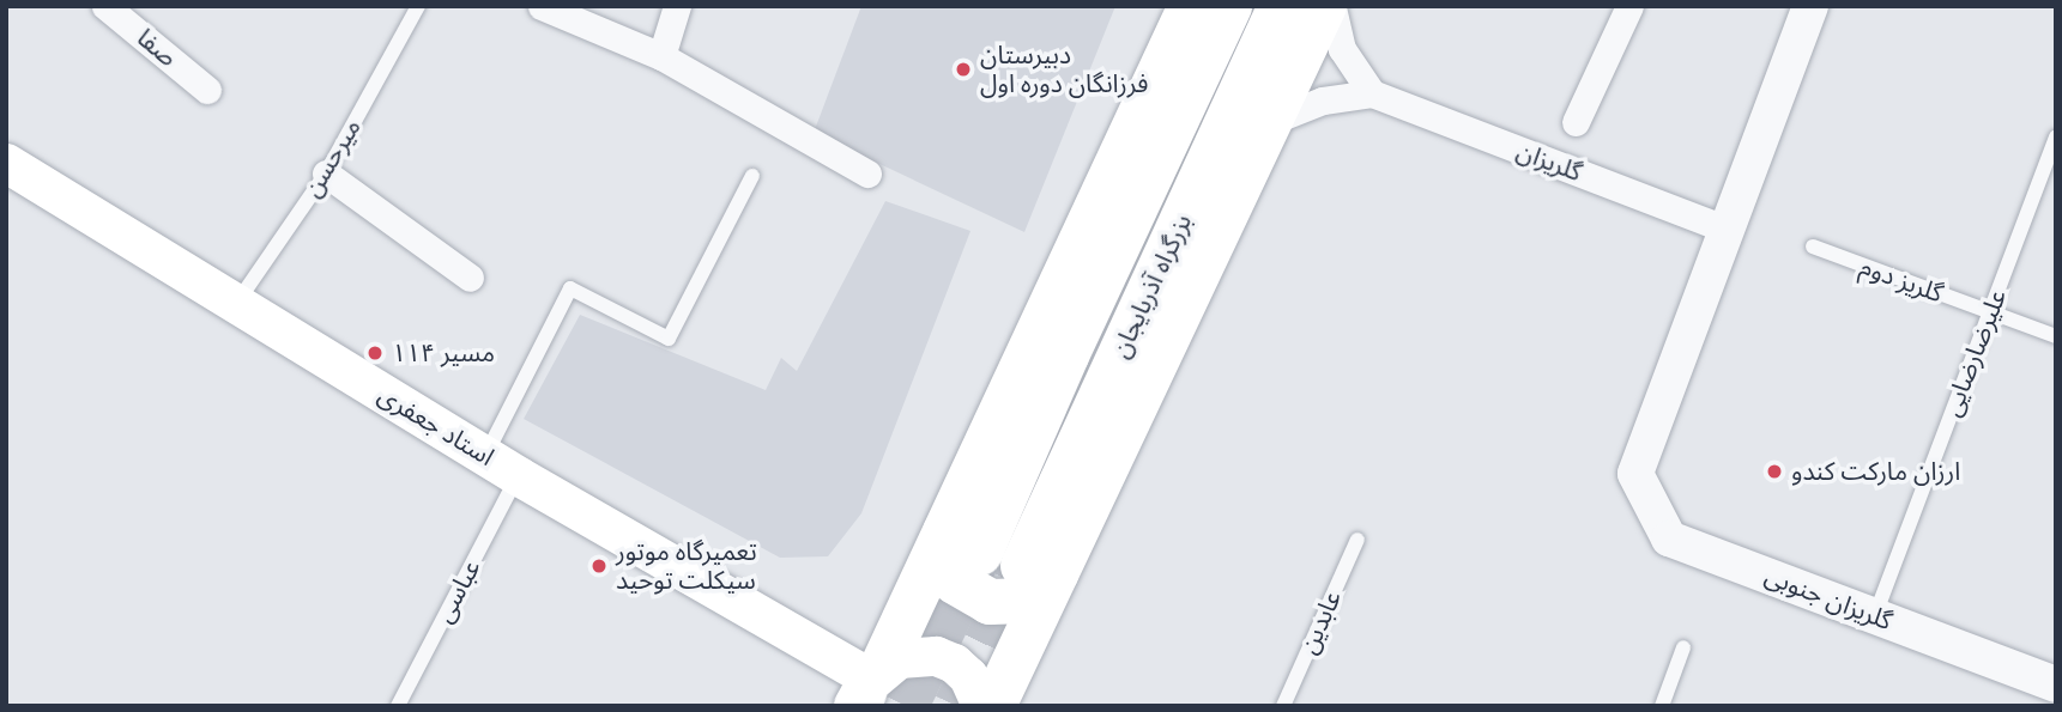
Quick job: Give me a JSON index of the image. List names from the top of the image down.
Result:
{
  "streets": {
    "highway": ["بزرگراه آذربایجان"],
    "main road": ["استاد جعفری"],
    "street": ["صفا", "گلریزان", "گلریزان جنوبی"],
    "lane": [
      "میرحسن",
      "گلریز دوم",
      "علیرضارضایی",
      "عباسی",
      "عابدین"
    ]
  },
  "crossings": [
    ["میرحسن", "استاد جعفری"],
    ["گلریزان", "گلریزان جنوبی"],
    ["گلریز دوم", "علیرضارضایی"],
    ["علیرضارضایی", "گلریزان جنوبی"],
    ["استاد جعفری", "عباسی"]
  ],
  "places": [
    "دبیرستان فرزانگان دوره اول",
    "مسیر ۱۱۴",
    "ارزان مارکت کندو",
    "تعمیرگاه موتور سیکلت توحید"
  ]
}
